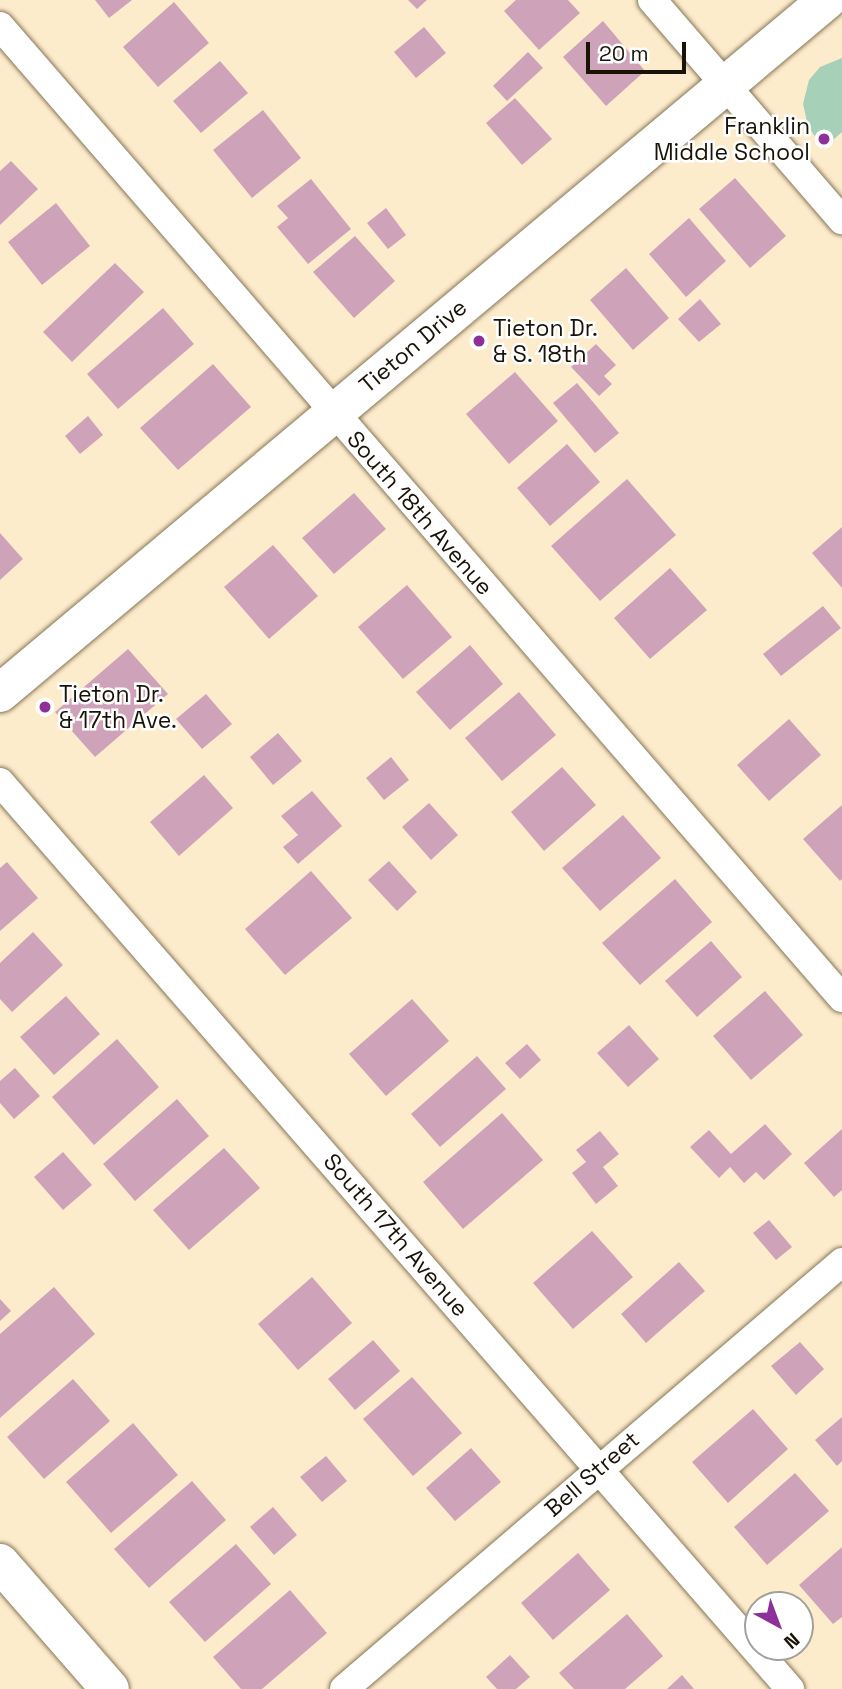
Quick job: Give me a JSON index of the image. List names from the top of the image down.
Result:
{
  "streets": {
    "main road": ["Tieton Drive"],
    "street": ["South 18th Avenue", "South 17th Avenue", "Bell Street"]
  },
  "crossings": [
    ["Tieton Drive", "South 18th Avenue"],
    ["South 17th Avenue", "Bell Street"]
  ],
  "places": ["Franklin Middle School", "Tieton Dr. & S. 18th", "Tieton Dr. & 17th Ave."],
  "scale_bar": "20 m",
  "north": "bottom right"
}
